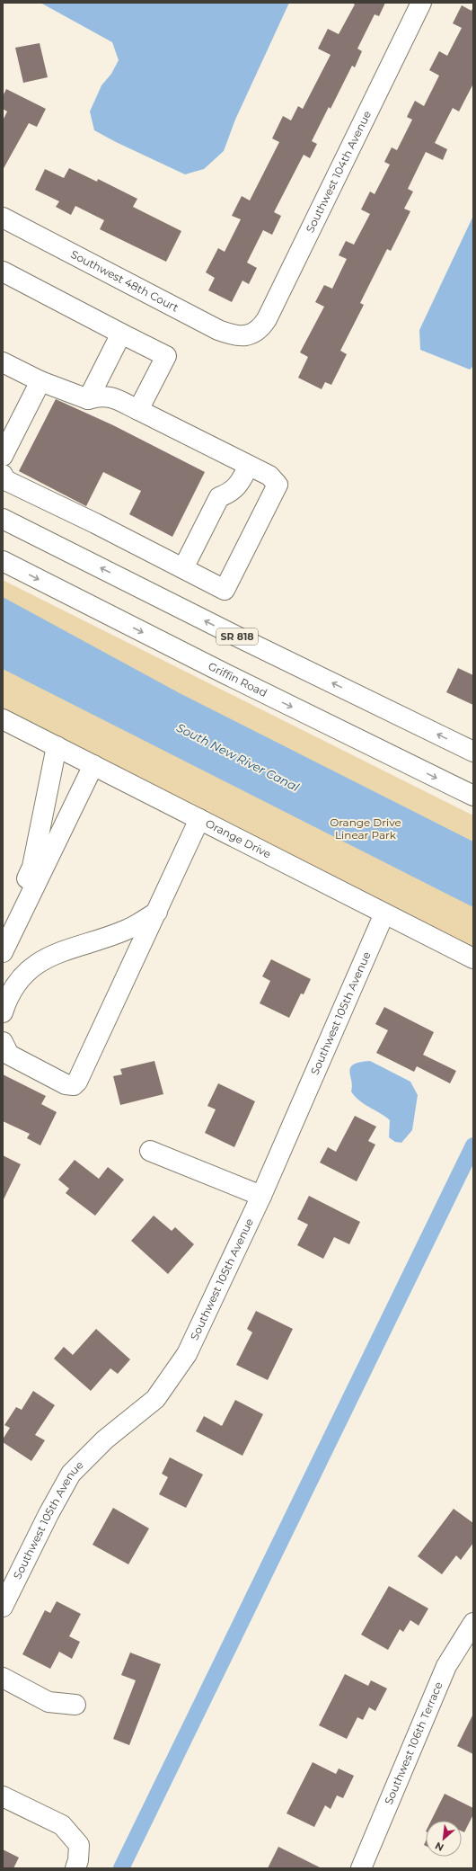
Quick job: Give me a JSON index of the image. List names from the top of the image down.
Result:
{
  "streets": {
    "street": [
      "Southwest 104th Avenue",
      "Southwest 48th Court",
      "SR 818",
      "Griffin Road",
      "Orange Drive",
      "Southwest 105th Avenue",
      "Southwest 106th Terrace"
    ]
  },
  "crossings": [
    ["Southwest 104th Avenue", "Southwest 48th Court"],
    ["Orange Drive", "Southwest 105th Avenue"]
  ],
  "water": ["South New River Canal"],
  "parks": ["Orange Drive Linear Park"],
  "north": "bottom left"
}
